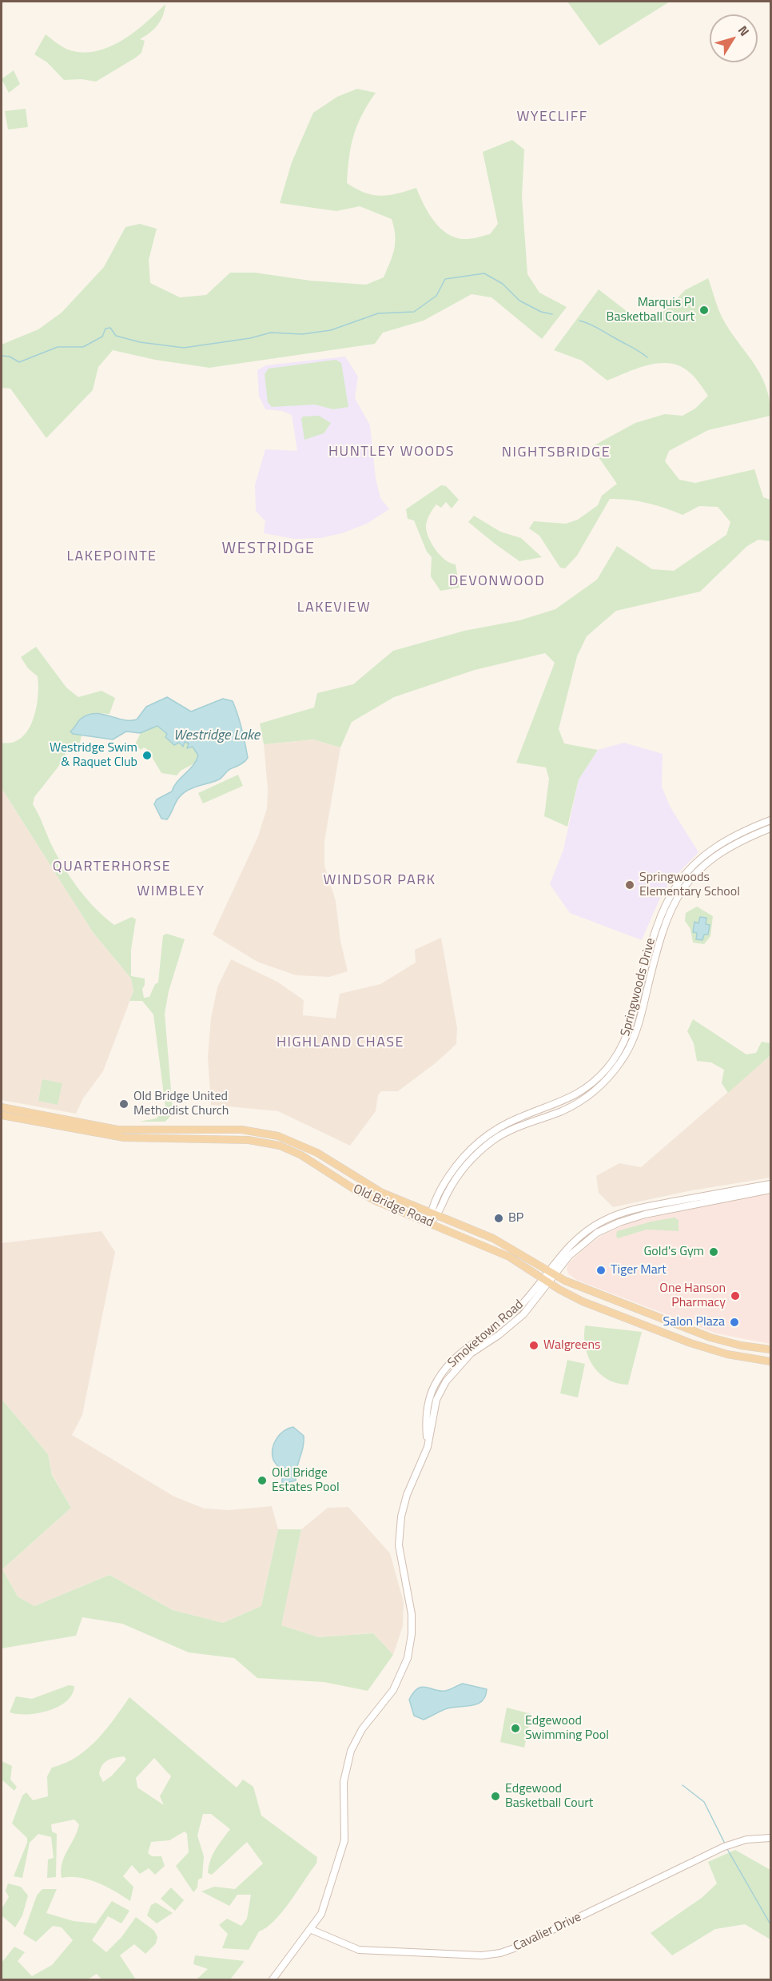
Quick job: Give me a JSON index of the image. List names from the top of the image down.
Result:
{
  "streets": {
    "main road": ["Old Bridge Road"],
    "street": ["Springwoods Drive", "Smoketown Road", "Cavalier Drive"]
  },
  "crossings": [
    ["Springwoods Drive", "Old Bridge Road"],
    ["Old Bridge Road", "Smoketown Road"],
    ["Smoketown Road", "Cavalier Drive"]
  ],
  "districts": [
    "WYECLIFF",
    "HUNTLEY WOODS",
    "NIGHTSBRIDGE",
    "WESTRIDGE",
    "LAKEPOINTE",
    "DEVONWOOD",
    "LAKEVIEW",
    "QUARTERHORSE",
    "WINDSOR PARK",
    "WIMBLEY",
    "HIGHLAND CHASE"
  ],
  "water": ["Westridge Lake"],
  "places": [
    "Marquis Pl Basketball Court",
    "Westridge Swim & Raquet Club",
    "Springwoods Elementary School",
    "Old Bridge United Methodist Church",
    "BP",
    "Gold's Gym",
    "Tiger Mart",
    "One Hanson Pharmacy",
    "Salon Plaza",
    "Walgreens",
    "Old Bridge Estates Pool",
    "Edgewood Swimming Pool",
    "Edgewood Basketball Court"
  ],
  "north": "top right"
}
